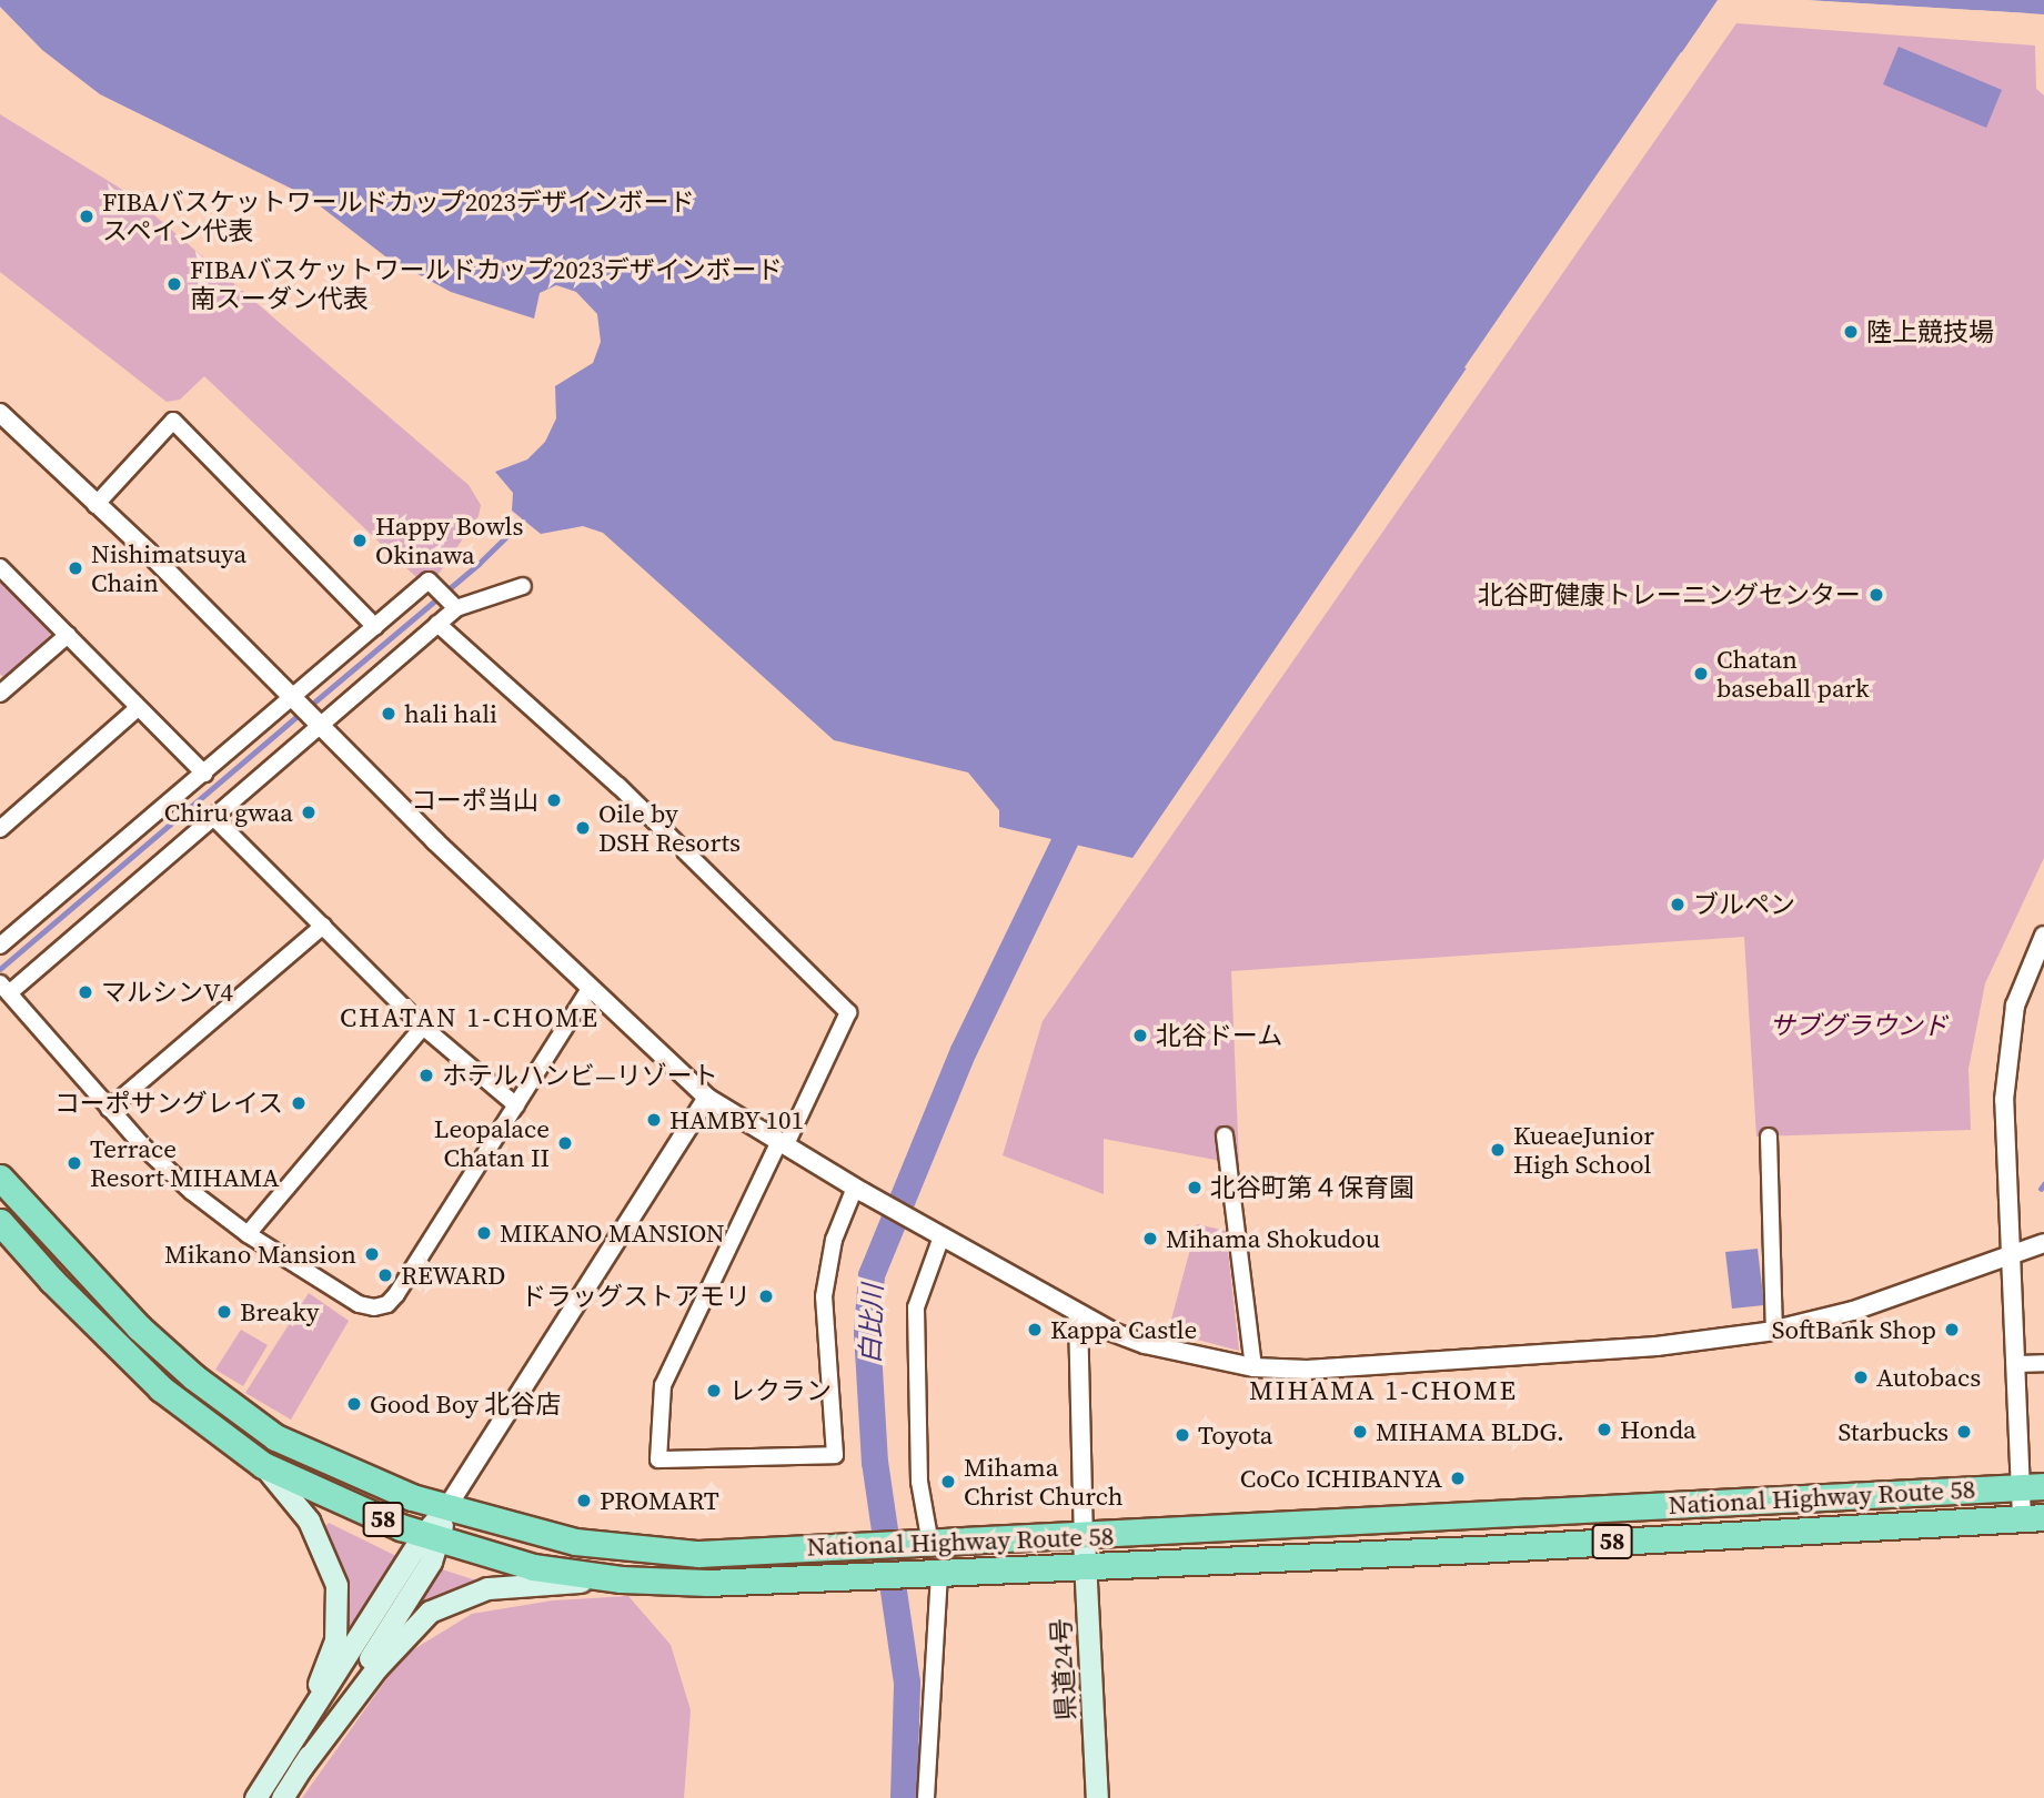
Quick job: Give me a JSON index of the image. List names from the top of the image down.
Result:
{
  "streets": {
    "highway": ["National Highway Route 58", "58"],
    "main road": ["県道24号"]
  },
  "crossings": [
    ["National Highway Route 58", "県道24号"]
  ],
  "districts": ["CHATAN 1-CHOME", "MIHAMA 1-CHOME"],
  "water": ["白比川"],
  "parks": ["サブグラウンド"],
  "places": [
    "FIBAバスケットワールドカップ2023デザインボード スペイン代表",
    "FIBAバスケットワールドカップ2023デザインボード 南スーダン代表",
    "陸上競技場",
    "Happy Bowls Okinawa",
    "Nishimatsuya Chain",
    "北谷町健康トレーニングセンター",
    "Chatan baseball park",
    "hali hali",
    "コーポ当山",
    "Chiru gwaa",
    "Oile by DSH Resorts",
    "ブルペン",
    "マルシンV4",
    "北谷ドーム",
    "ホテルハンビ―リゾート",
    "コーポサングレイス",
    "HAMBY 101",
    "Leopalace Chatan II",
    "KueaeJunior High School",
    "Terrace Resort MIHAMA",
    "北谷町第４保育園",
    "MIKANO MANSION",
    "Mihama Shokudou",
    "Mikano Mansion",
    "REWARD",
    "ドラッグストアモリ",
    "Breaky",
    "Kappa Castle",
    "SoftBank Shop",
    "Autobacs",
    "レクラン",
    "Good Boy 北谷店",
    "Honda",
    "MIHAMA BLDG.",
    "Starbucks",
    "Toyota",
    "CoCo ICHIBANYA",
    "Mihama Christ Church",
    "PROMART"
  ]
}
